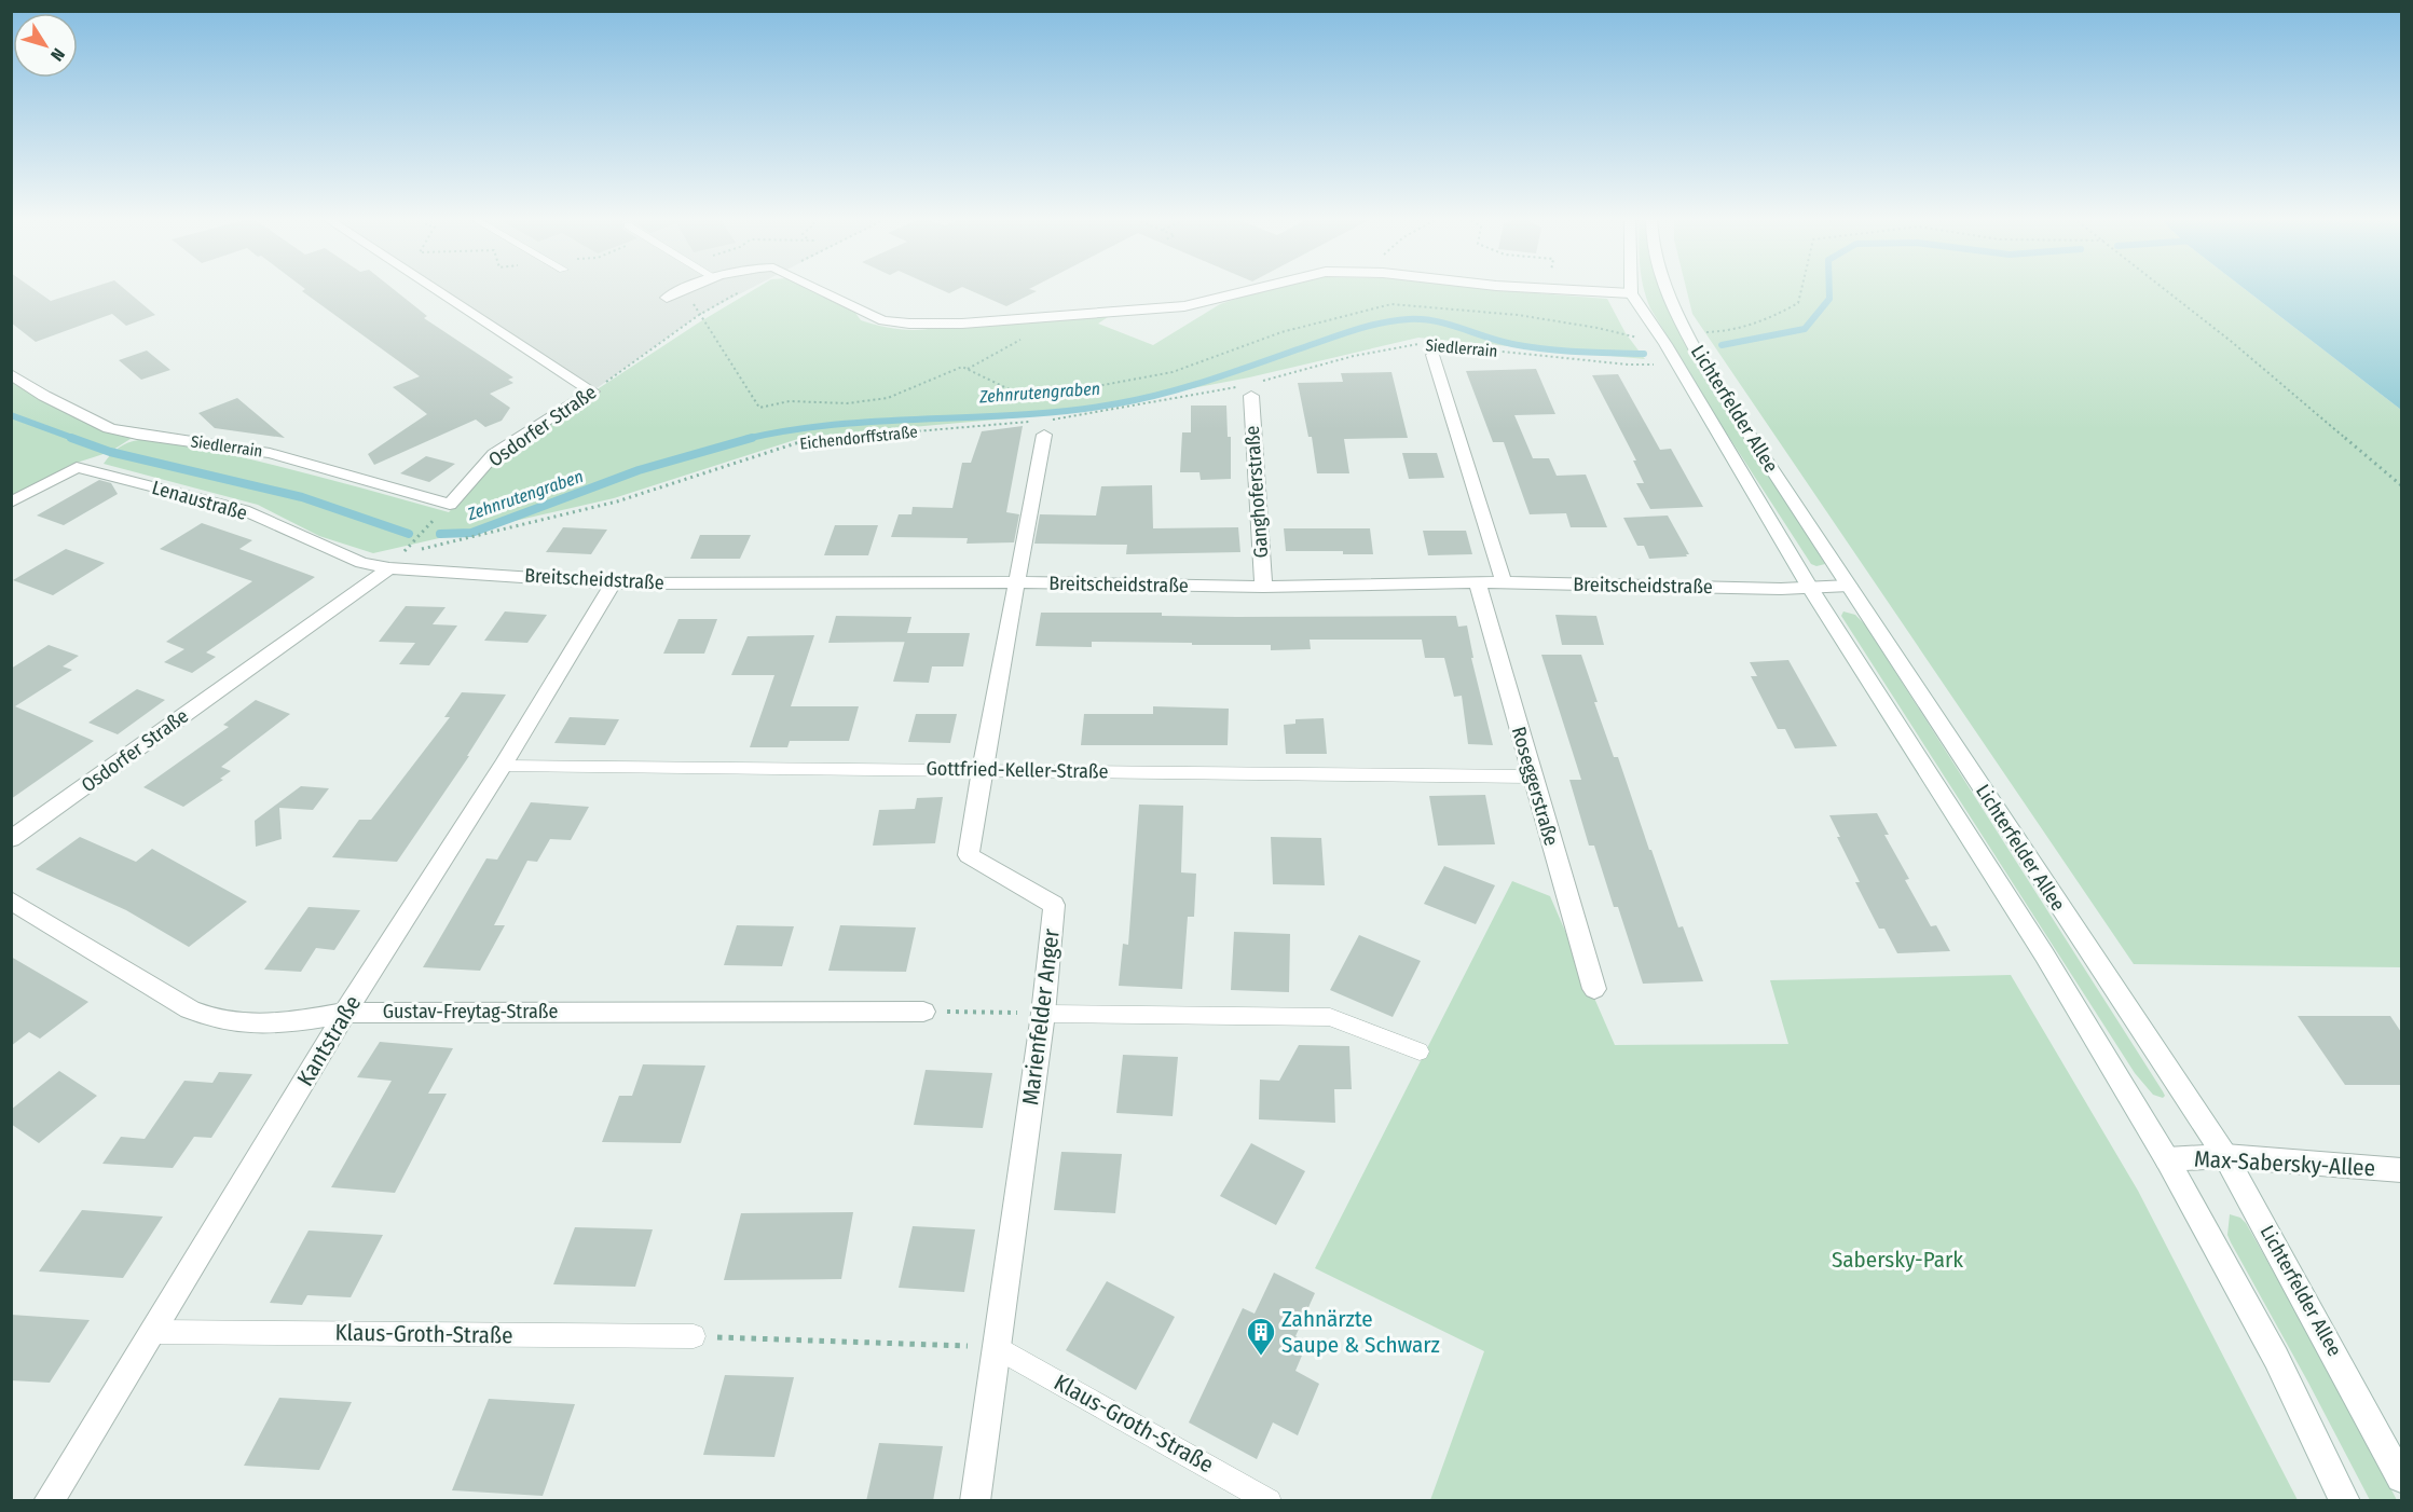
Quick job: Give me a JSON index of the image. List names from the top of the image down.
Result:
{
  "streets": {
    "street": [
      "Siedlerrain",
      "Lichterfelder Allee",
      "Osdorfer Straße",
      "Ganghoferstraße",
      "Lenaustraße",
      "Breitscheidstraße",
      "Roseggerstraße",
      "Gustav-Freytag-Straße",
      "Marienfelder Anger",
      "Kantstraße",
      "Max-Sabersky-Allee"
    ],
    "lane": ["Gottfried-Keller-Straße", "Klaus-Groth-Straße"],
    "path": ["Eichendorffstraße"]
  },
  "crossings": [
    ["Siedlerrain", "Lichterfelder Allee"],
    ["Siedlerrain", "Osdorfer Straße"],
    ["Siedlerrain", "Eichendorffstraße"],
    ["Lichterfelder Allee", "Breitscheidstraße"],
    ["Lichterfelder Allee", "Max-Sabersky-Allee"],
    ["Osdorfer Straße", "Eichendorffstraße"],
    ["Osdorfer Straße", "Lenaustraße"],
    ["Osdorfer Straße", "Breitscheidstraße"],
    ["Ganghoferstraße", "Breitscheidstraße"],
    ["Lenaustraße", "Breitscheidstraße"],
    ["Breitscheidstraße", "Roseggerstraße"],
    ["Breitscheidstraße", "Marienfelder Anger"],
    ["Breitscheidstraße", "Kantstraße"],
    ["Gottfried-Keller-Straße", "Roseggerstraße"],
    ["Gottfried-Keller-Straße", "Marienfelder Anger"],
    ["Gottfried-Keller-Straße", "Kantstraße"],
    ["Gustav-Freytag-Straße", "Kantstraße"],
    ["Marienfelder Anger", "Klaus-Groth-Straße"],
    ["Kantstraße", "Klaus-Groth-Straße"]
  ],
  "water": ["Zehnrutengraben"],
  "parks": ["Sabersky-Park"],
  "places": {
    "building": ["Zahnärzte Saupe & Schwarz"]
  },
  "north": "bottom right"
}
